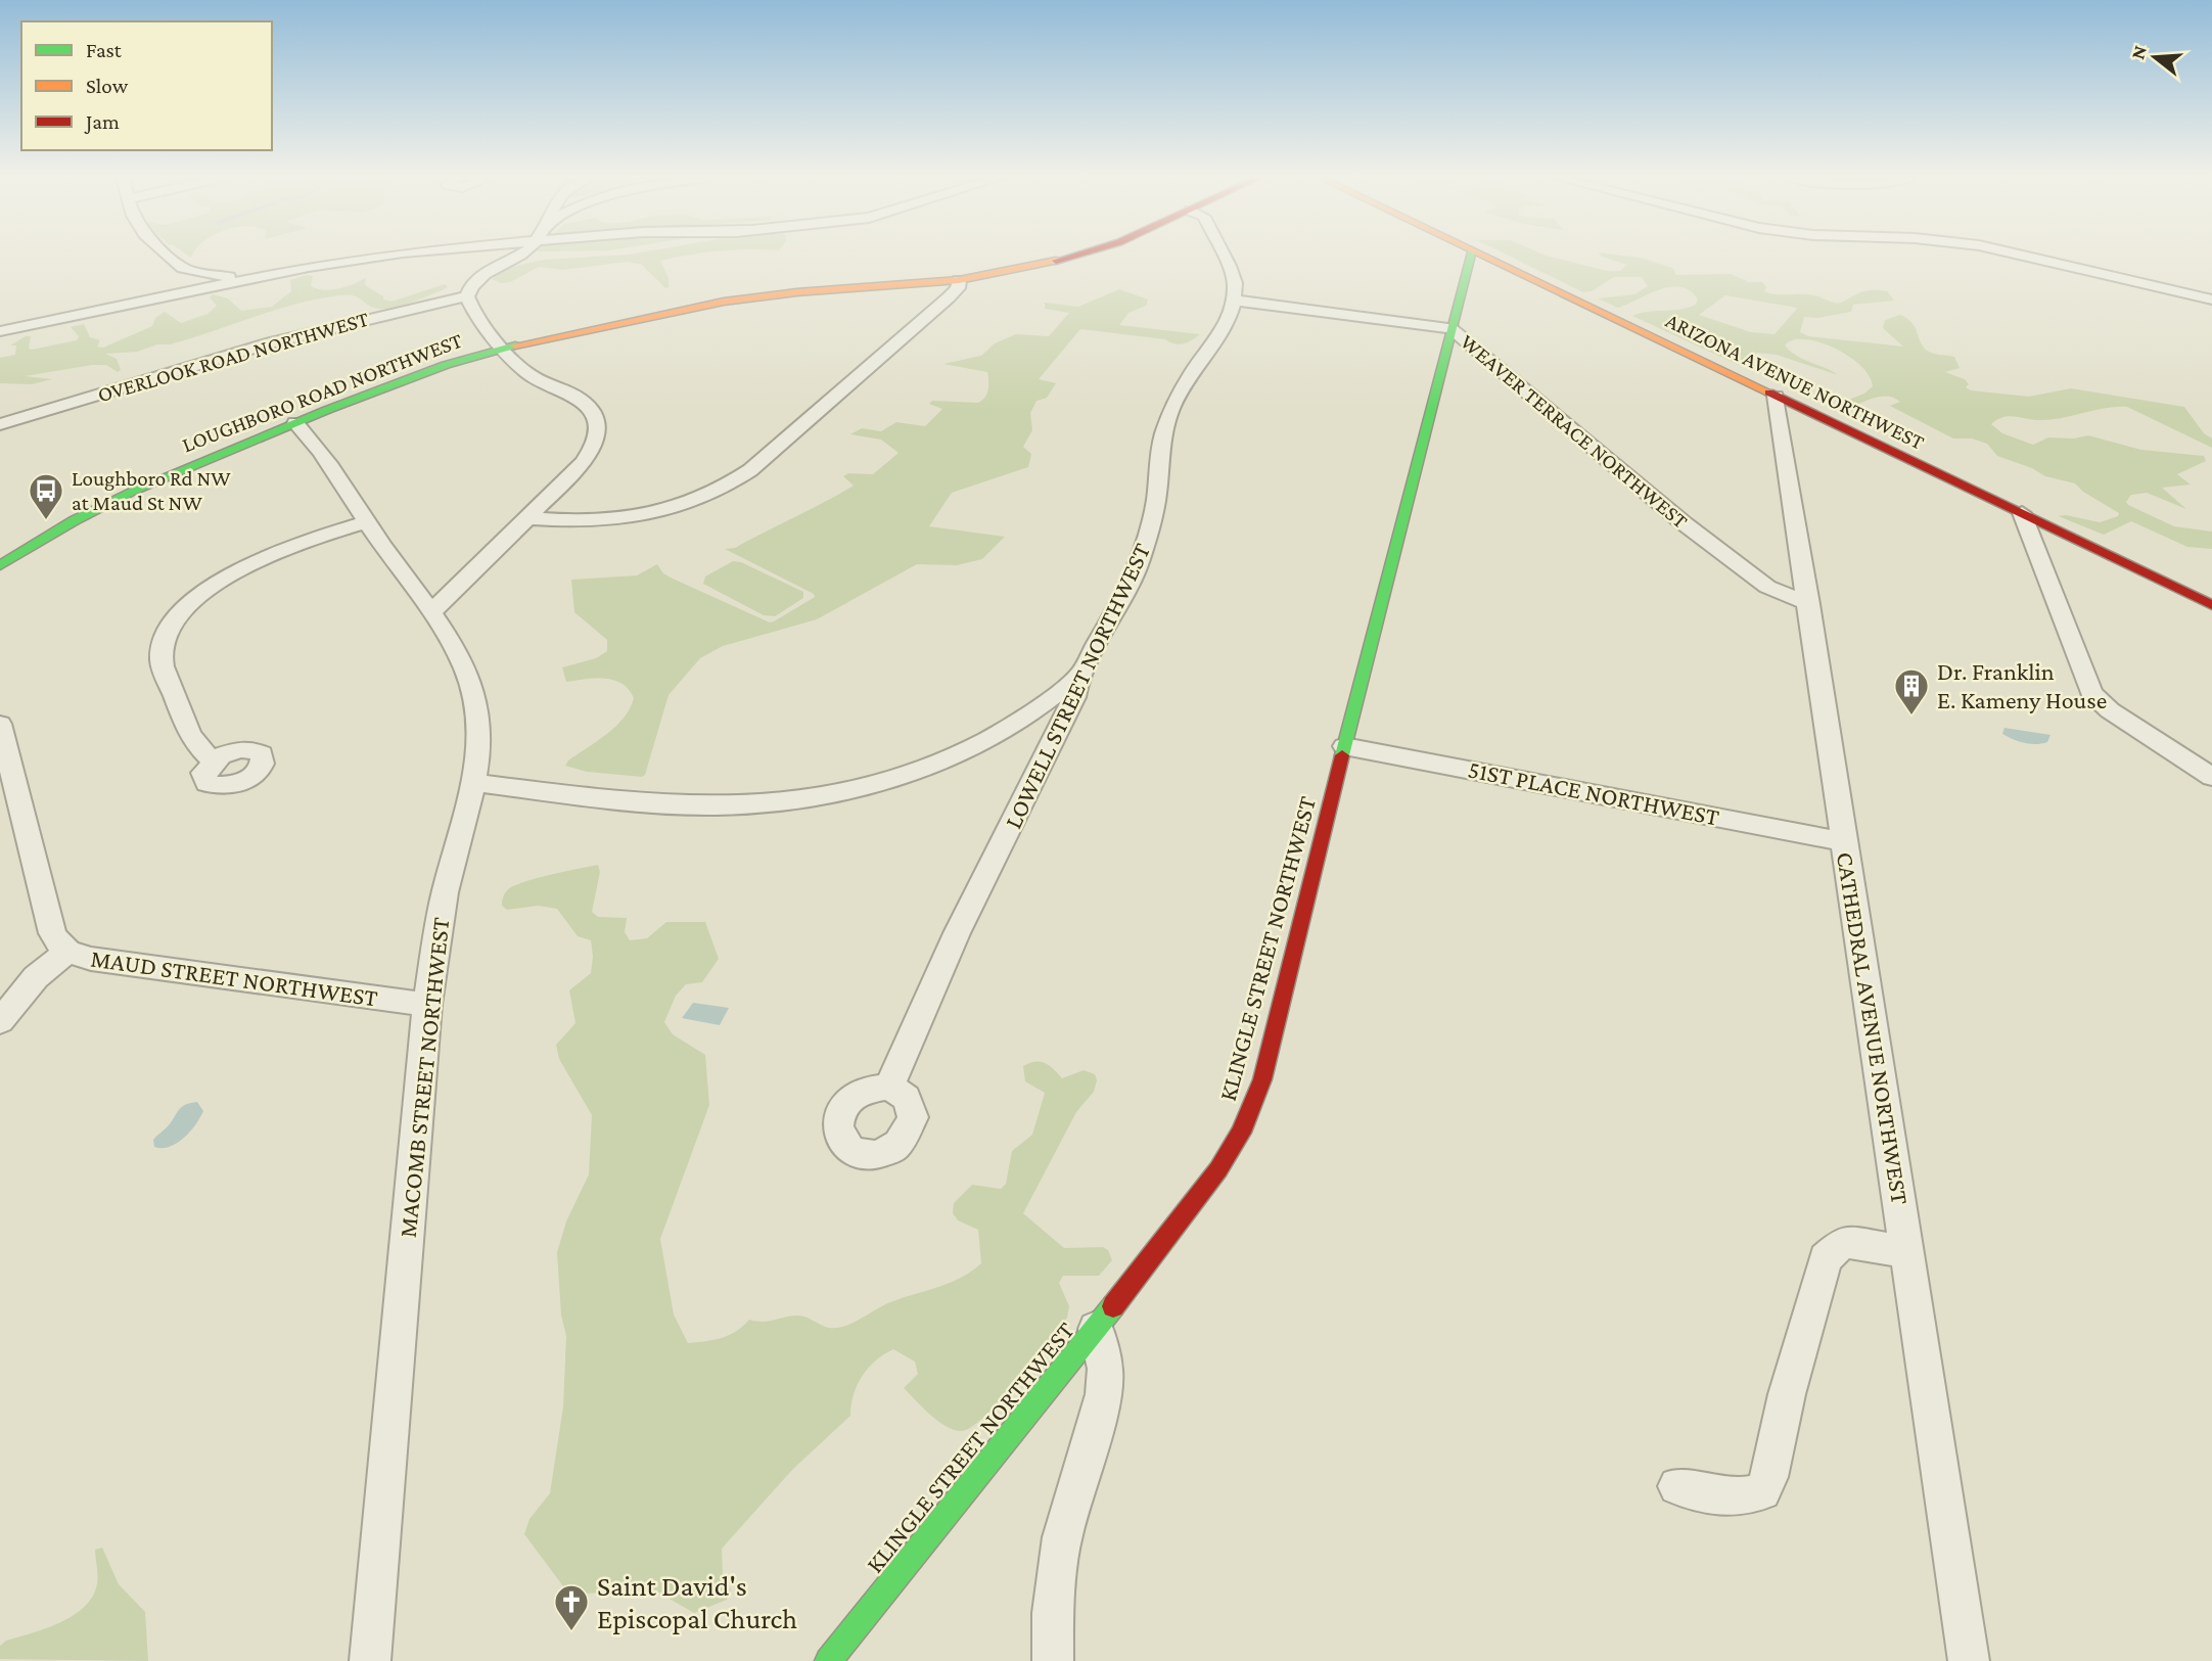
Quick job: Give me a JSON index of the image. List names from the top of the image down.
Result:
{
  "streets": {
    "main road": ["ARIZONA AVENUE NORTHWEST", "LOUGHBORO ROAD NORTHWEST", "KLINGLE STREET NORTHWEST"],
    "street": [
      "OVERLOOK ROAD NORTHWEST",
      "WEAVER TERRACE NORTHWEST",
      "LOWELL STREET NORTHWEST",
      "51ST PLACE NORTHWEST",
      "MAUD STREET NORTHWEST",
      "CATHEDRAL AVENUE NORTHWEST",
      "MACOMB STREET NORTHWEST"
    ]
  },
  "crossings": [
    ["ARIZONA AVENUE NORTHWEST", "CATHEDRAL AVENUE NORTHWEST"],
    ["LOUGHBORO ROAD NORTHWEST", "MACOMB STREET NORTHWEST"],
    ["WEAVER TERRACE NORTHWEST", "LOWELL STREET NORTHWEST"],
    ["WEAVER TERRACE NORTHWEST", "KLINGLE STREET NORTHWEST"],
    ["WEAVER TERRACE NORTHWEST", "CATHEDRAL AVENUE NORTHWEST"],
    ["51ST PLACE NORTHWEST", "KLINGLE STREET NORTHWEST"],
    ["51ST PLACE NORTHWEST", "CATHEDRAL AVENUE NORTHWEST"],
    ["MAUD STREET NORTHWEST", "MACOMB STREET NORTHWEST"]
  ],
  "places": {
    "bus stop": ["Loughboro Rd NW at Maud St NW"],
    "building": ["Dr. Franklin E. Kameny House"],
    "church": ["Saint David's Episcopal Church"]
  },
  "legend": ["Fast", "Slow", "Jam"],
  "north": "left"
}
